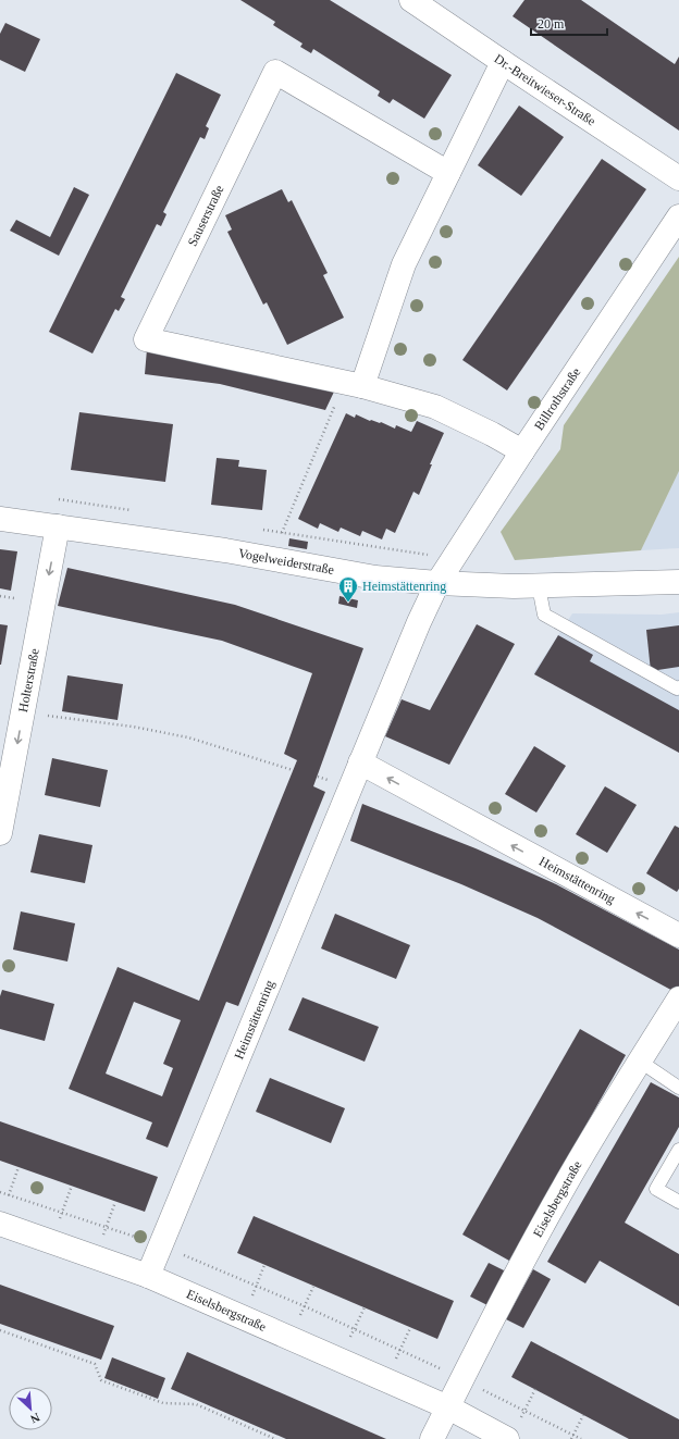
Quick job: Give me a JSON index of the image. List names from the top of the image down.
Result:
{
  "streets": {
    "street": [
      "Dr.-Breitwieser-Straße",
      "Sauserstraße",
      "Billrothstraße",
      "Vogelweiderstraße",
      "Holterstraße",
      "Heimstättenring",
      "Eiselsbergstraße"
    ]
  },
  "crossings": [
    ["Sauserstraße", "Billrothstraße"],
    ["Billrothstraße", "Vogelweiderstraße"],
    ["Billrothstraße", "Heimstättenring"],
    ["Vogelweiderstraße", "Holterstraße"],
    ["Vogelweiderstraße", "Heimstättenring"],
    ["Heimstättenring", "Eiselsbergstraße"]
  ],
  "one_way": ["Holterstraße"],
  "places": {
    "building": ["Heimstättenring"]
  },
  "scale_bar": "20 m",
  "north": "bottom right"
}
